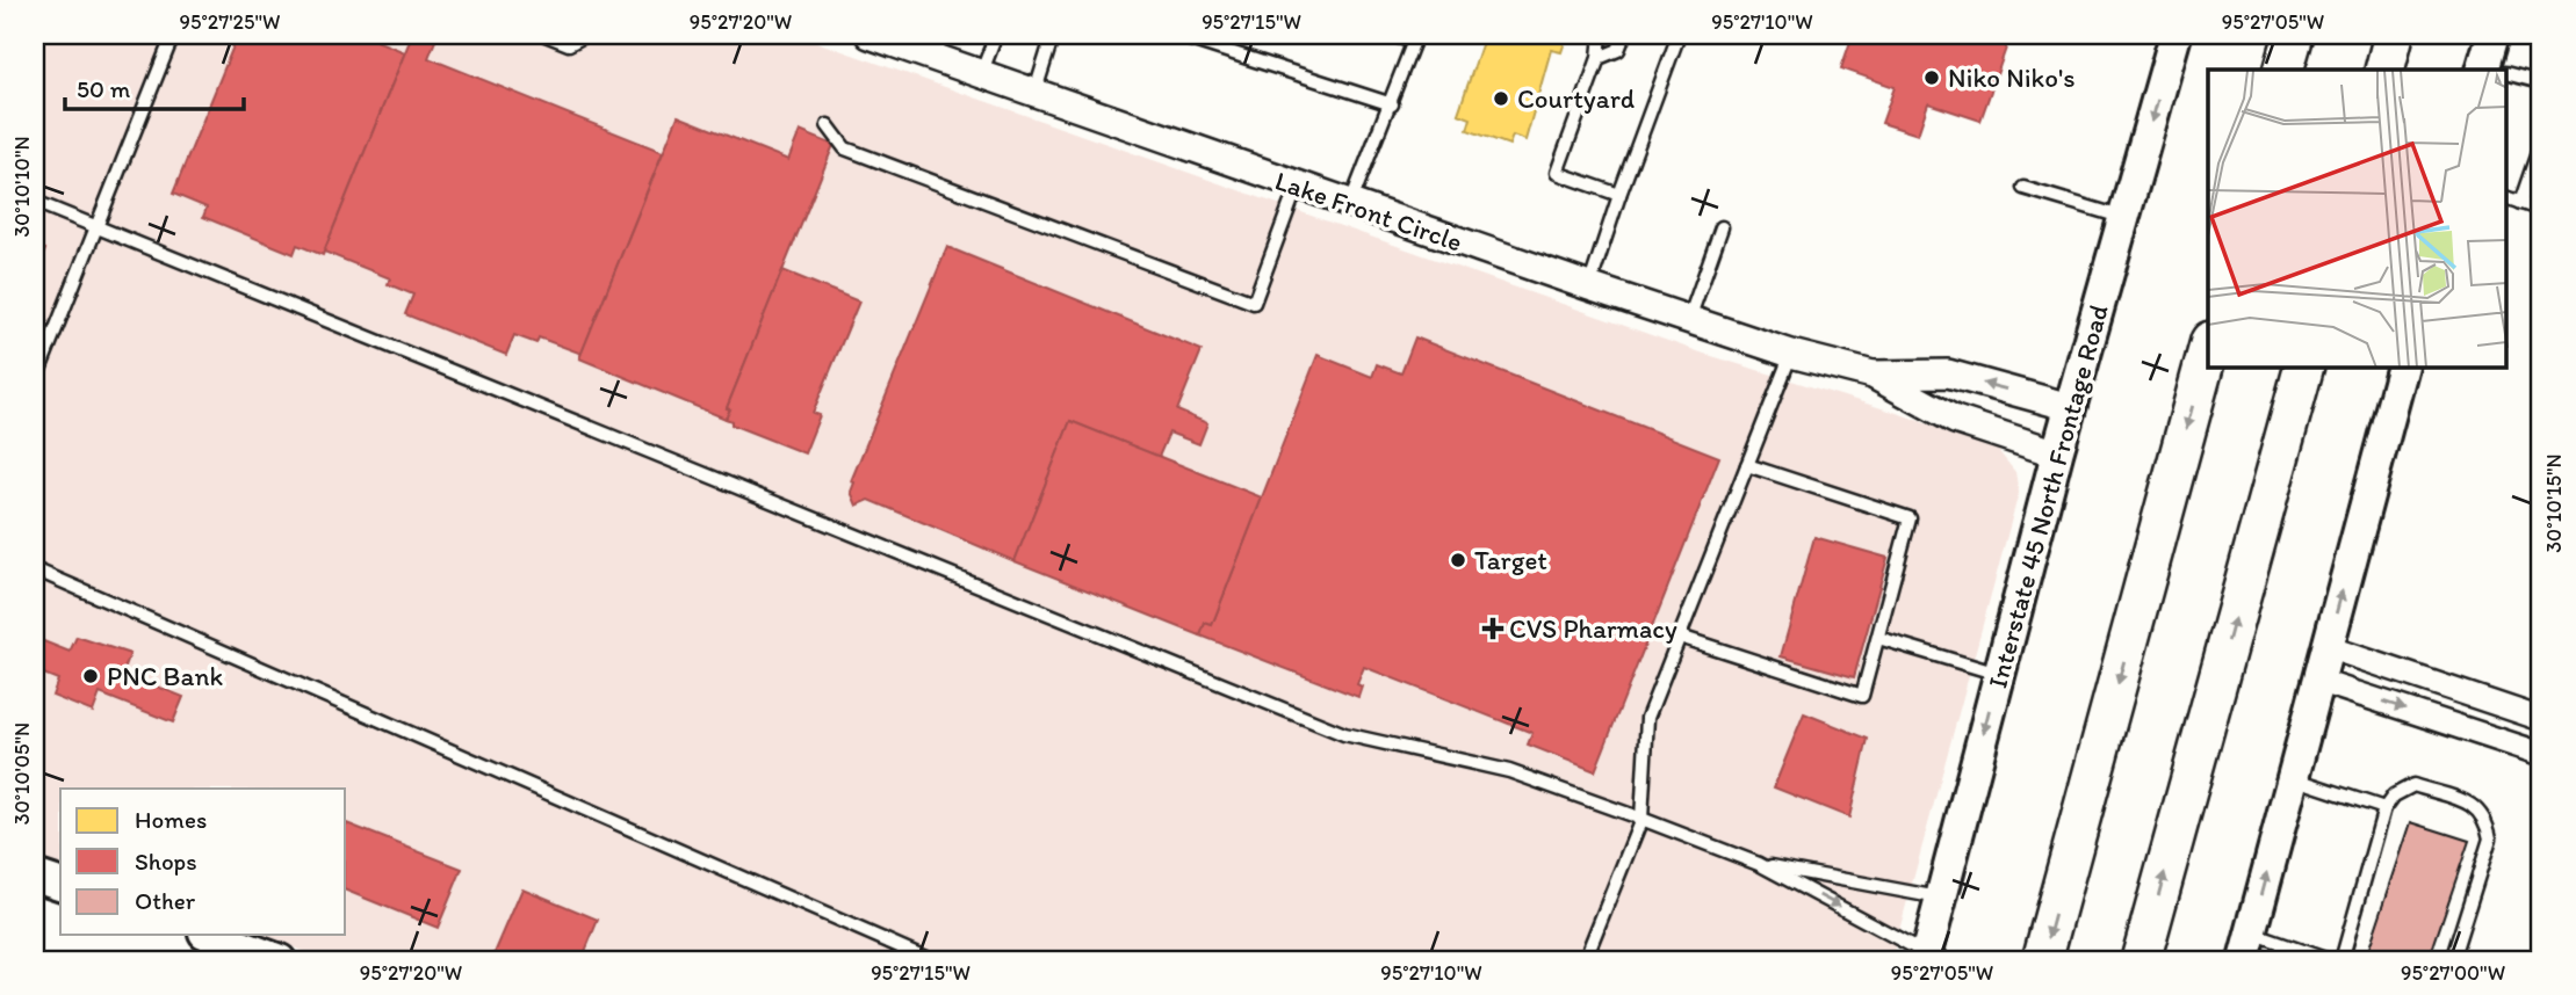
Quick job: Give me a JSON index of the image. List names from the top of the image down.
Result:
{
  "streets": {
    "main road": ["Interstate 45 North Frontage Road"],
    "street": ["Lake Front Circle"]
  },
  "crossings": [
    ["Lake Front Circle", "Interstate 45 North Frontage Road"]
  ],
  "one_way": ["Interstate 45 North Frontage Road"],
  "places": {
    "other": [
      "Niko Niko's",
      "Courtyard",
      "Target",
      "PNC Bank"
    ],
    "health": ["CVS Pharmacy"]
  },
  "legend": ["Homes", "Shops", "Other"],
  "scale_bar": "50 m",
  "coordinates": [
    "95°27'25\"W",
    "95°27'20\"W",
    "95°27'15\"W",
    "95°27'10\"W",
    "95°27'05\"W",
    "30°10'10\"N",
    "30°10'15\"N",
    "30°10'05\"N",
    "95°27'00\"W"
  ]
}
